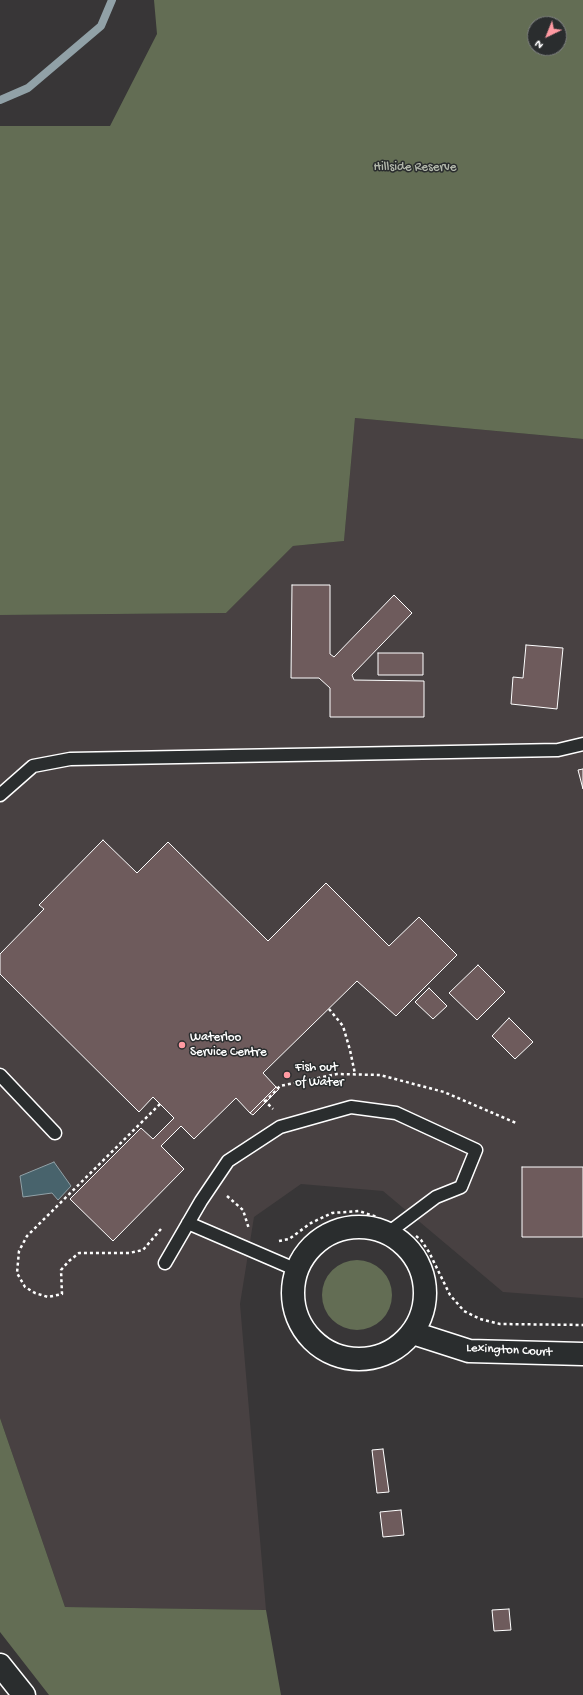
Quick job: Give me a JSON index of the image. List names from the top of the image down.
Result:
{
  "streets": {
    "main road": ["Lexington Court"]
  },
  "parks": ["Hillside Reserve"],
  "places": ["Waterloo Service Centre", "Fish out of Water"],
  "north": "bottom left"
}
